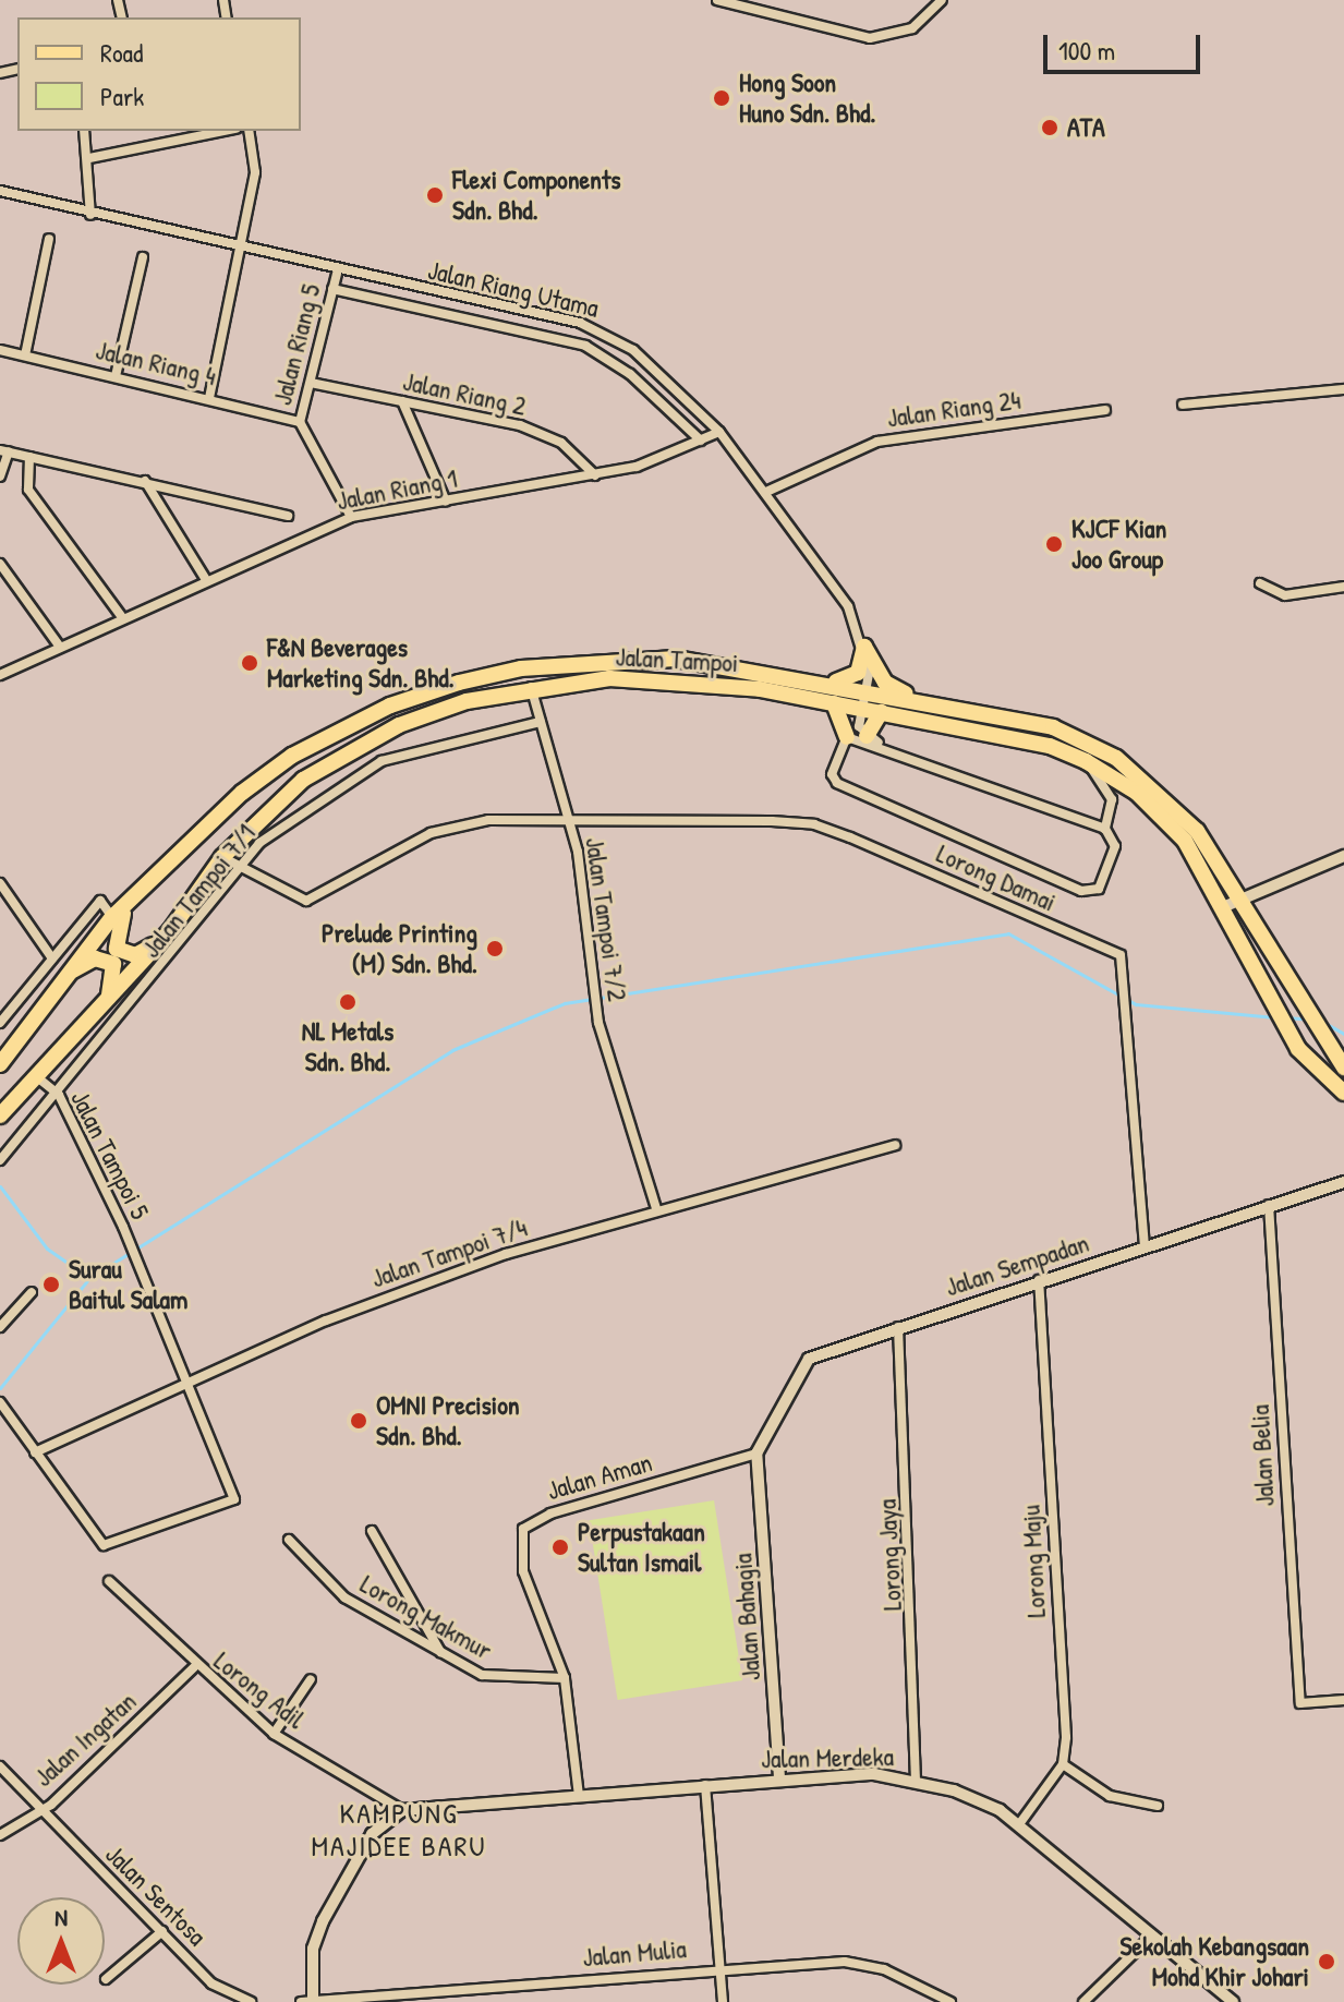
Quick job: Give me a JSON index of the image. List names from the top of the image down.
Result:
{
  "streets": {
    "main road": ["Jalan Tampoi"],
    "street": [
      "Jalan Riang Utama",
      "Jalan Riang 5",
      "Jalan Riang 4",
      "Jalan Riang 2",
      "Jalan Riang 24",
      "Jalan Riang 1",
      "Lorong Damai",
      "Jalan Tampoi 7/1",
      "Jalan Tampoi 7/2",
      "Jalan Tampoi 5",
      "Jalan Tampoi 7/4",
      "Jalan Sempadan",
      "Jalan Belia",
      "Jalan Aman",
      "Lorong Jaya",
      "Lorong Maju",
      "Lorong Makmur",
      "Jalan Bahagia",
      "Lorong Adil",
      "Jalan Ingatan",
      "Jalan Merdeka",
      "Jalan Sentosa",
      "Jalan Mulia"
    ]
  },
  "crossings": [
    ["Jalan Riang Utama", "Jalan Riang 5"],
    ["Jalan Riang Utama", "Jalan Riang 24"],
    ["Jalan Riang Utama", "Jalan Riang 1"],
    ["Jalan Riang Utama", "Jalan Tampoi"],
    ["Jalan Riang 5", "Jalan Riang 4"],
    ["Jalan Riang 5", "Jalan Riang 2"],
    ["Jalan Riang 5", "Jalan Riang 1"],
    ["Jalan Riang 2", "Jalan Riang 1"],
    ["Jalan Tampoi", "Jalan Tampoi 7/2"],
    ["Jalan Tampoi", "Jalan Tampoi 5"],
    ["Lorong Damai", "Jalan Tampoi 7/2"],
    ["Lorong Damai", "Jalan Sempadan"],
    ["Jalan Tampoi 7/1", "Jalan Tampoi 7/2"],
    ["Jalan Tampoi 7/1", "Jalan Tampoi 5"],
    ["Jalan Tampoi 7/2", "Jalan Tampoi 7/4"],
    ["Jalan Tampoi 5", "Jalan Tampoi 7/4"],
    ["Jalan Sempadan", "Jalan Belia"],
    ["Jalan Sempadan", "Jalan Aman"],
    ["Jalan Sempadan", "Lorong Jaya"],
    ["Jalan Sempadan", "Lorong Maju"],
    ["Jalan Sempadan", "Jalan Bahagia"],
    ["Jalan Aman", "Lorong Makmur"],
    ["Jalan Aman", "Jalan Bahagia"],
    ["Jalan Aman", "Jalan Merdeka"],
    ["Lorong Jaya", "Jalan Merdeka"],
    ["Jalan Bahagia", "Jalan Merdeka"],
    ["Lorong Adil", "Jalan Ingatan"],
    ["Lorong Adil", "Jalan Merdeka"],
    ["Jalan Ingatan", "Jalan Sentosa"]
  ],
  "districts": ["KAMPUNG MAJIDEE BARU"],
  "places": [
    "Hong Soon Huno Sdn. Bhd.",
    "ATA",
    "Flexi Components Sdn. Bhd.",
    "KJCF Kian Joo Group",
    "F&N Beverages Marketing Sdn. Bhd.",
    "Prelude Printing (M) Sdn. Bhd.",
    "NL Metals Sdn. Bhd.",
    "Surau Baitul Salam",
    "OMNI Precision Sdn. Bhd.",
    "Perpustakaan Sultan Ismail",
    "Sekolah Kebangsaan Mohd Khir Johari"
  ],
  "legend": ["Road", "Park"],
  "scale_bar": "100 m",
  "north": "top"
}
